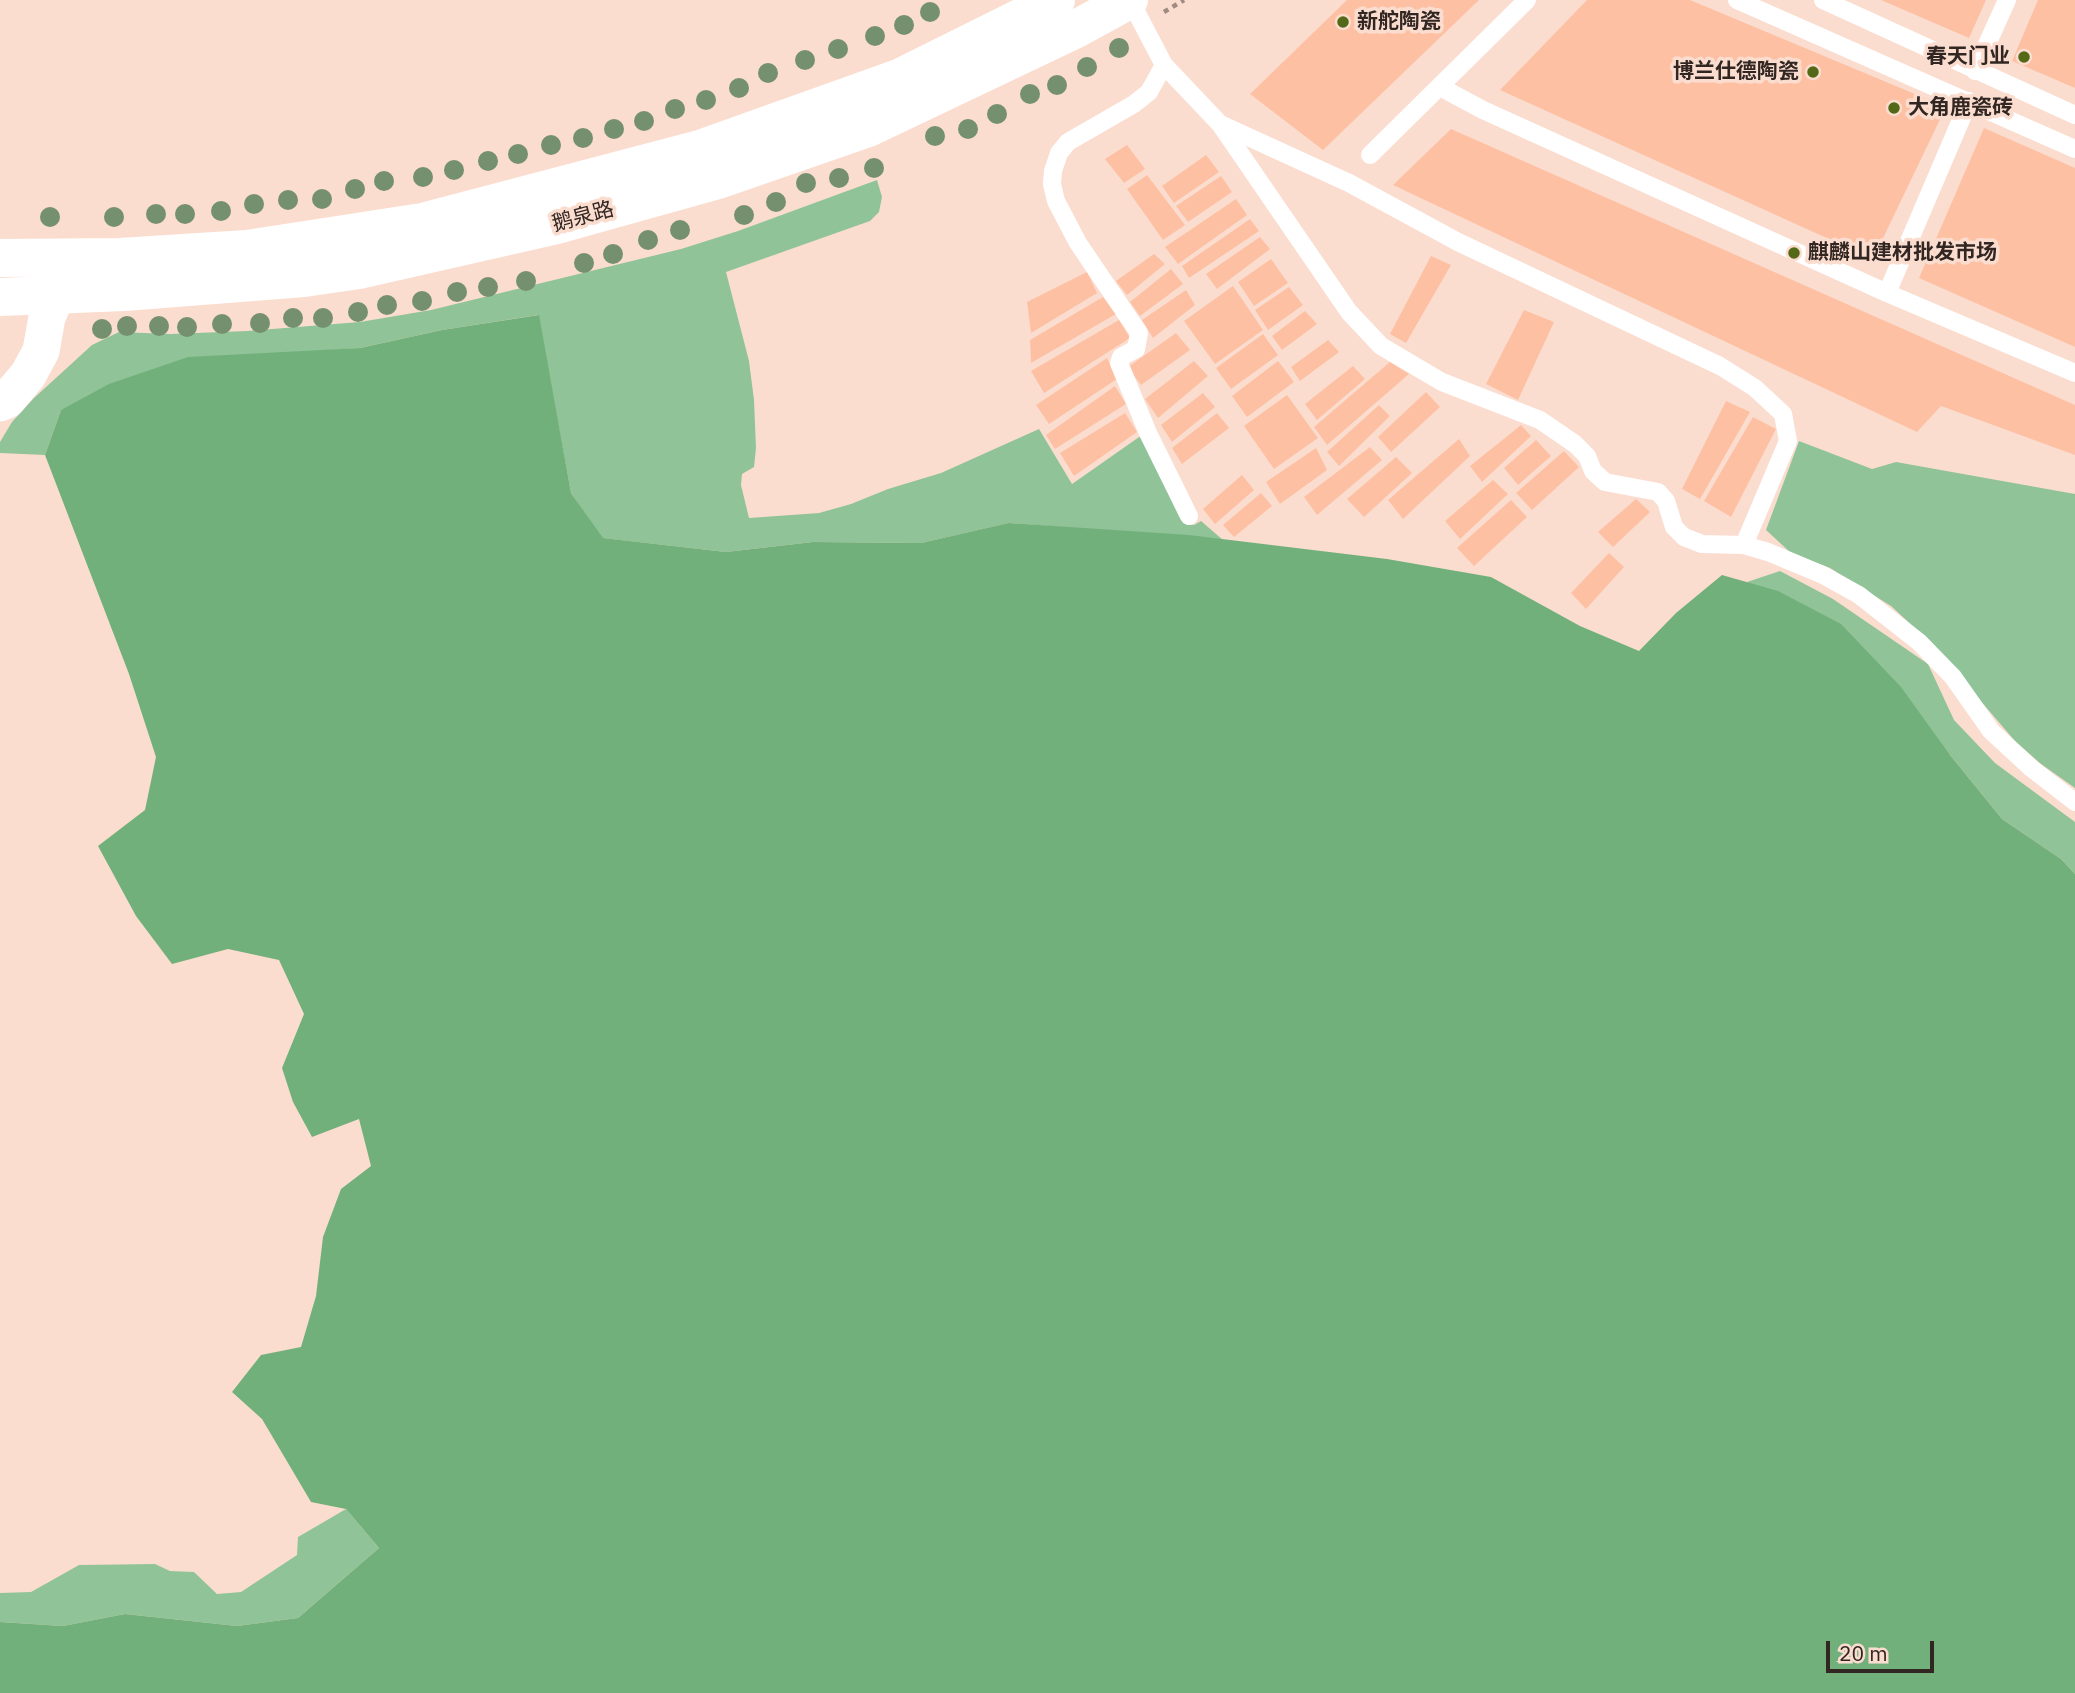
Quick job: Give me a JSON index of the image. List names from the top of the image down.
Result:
{
  "streets": {
    "main road": ["鹅泉路"]
  },
  "places": [
    "新舵陶瓷",
    "春天门业",
    "博兰仕德陶瓷",
    "大角鹿瓷砖",
    "麒麟山建材批发市场"
  ],
  "scale_bar": "20 m"
}
